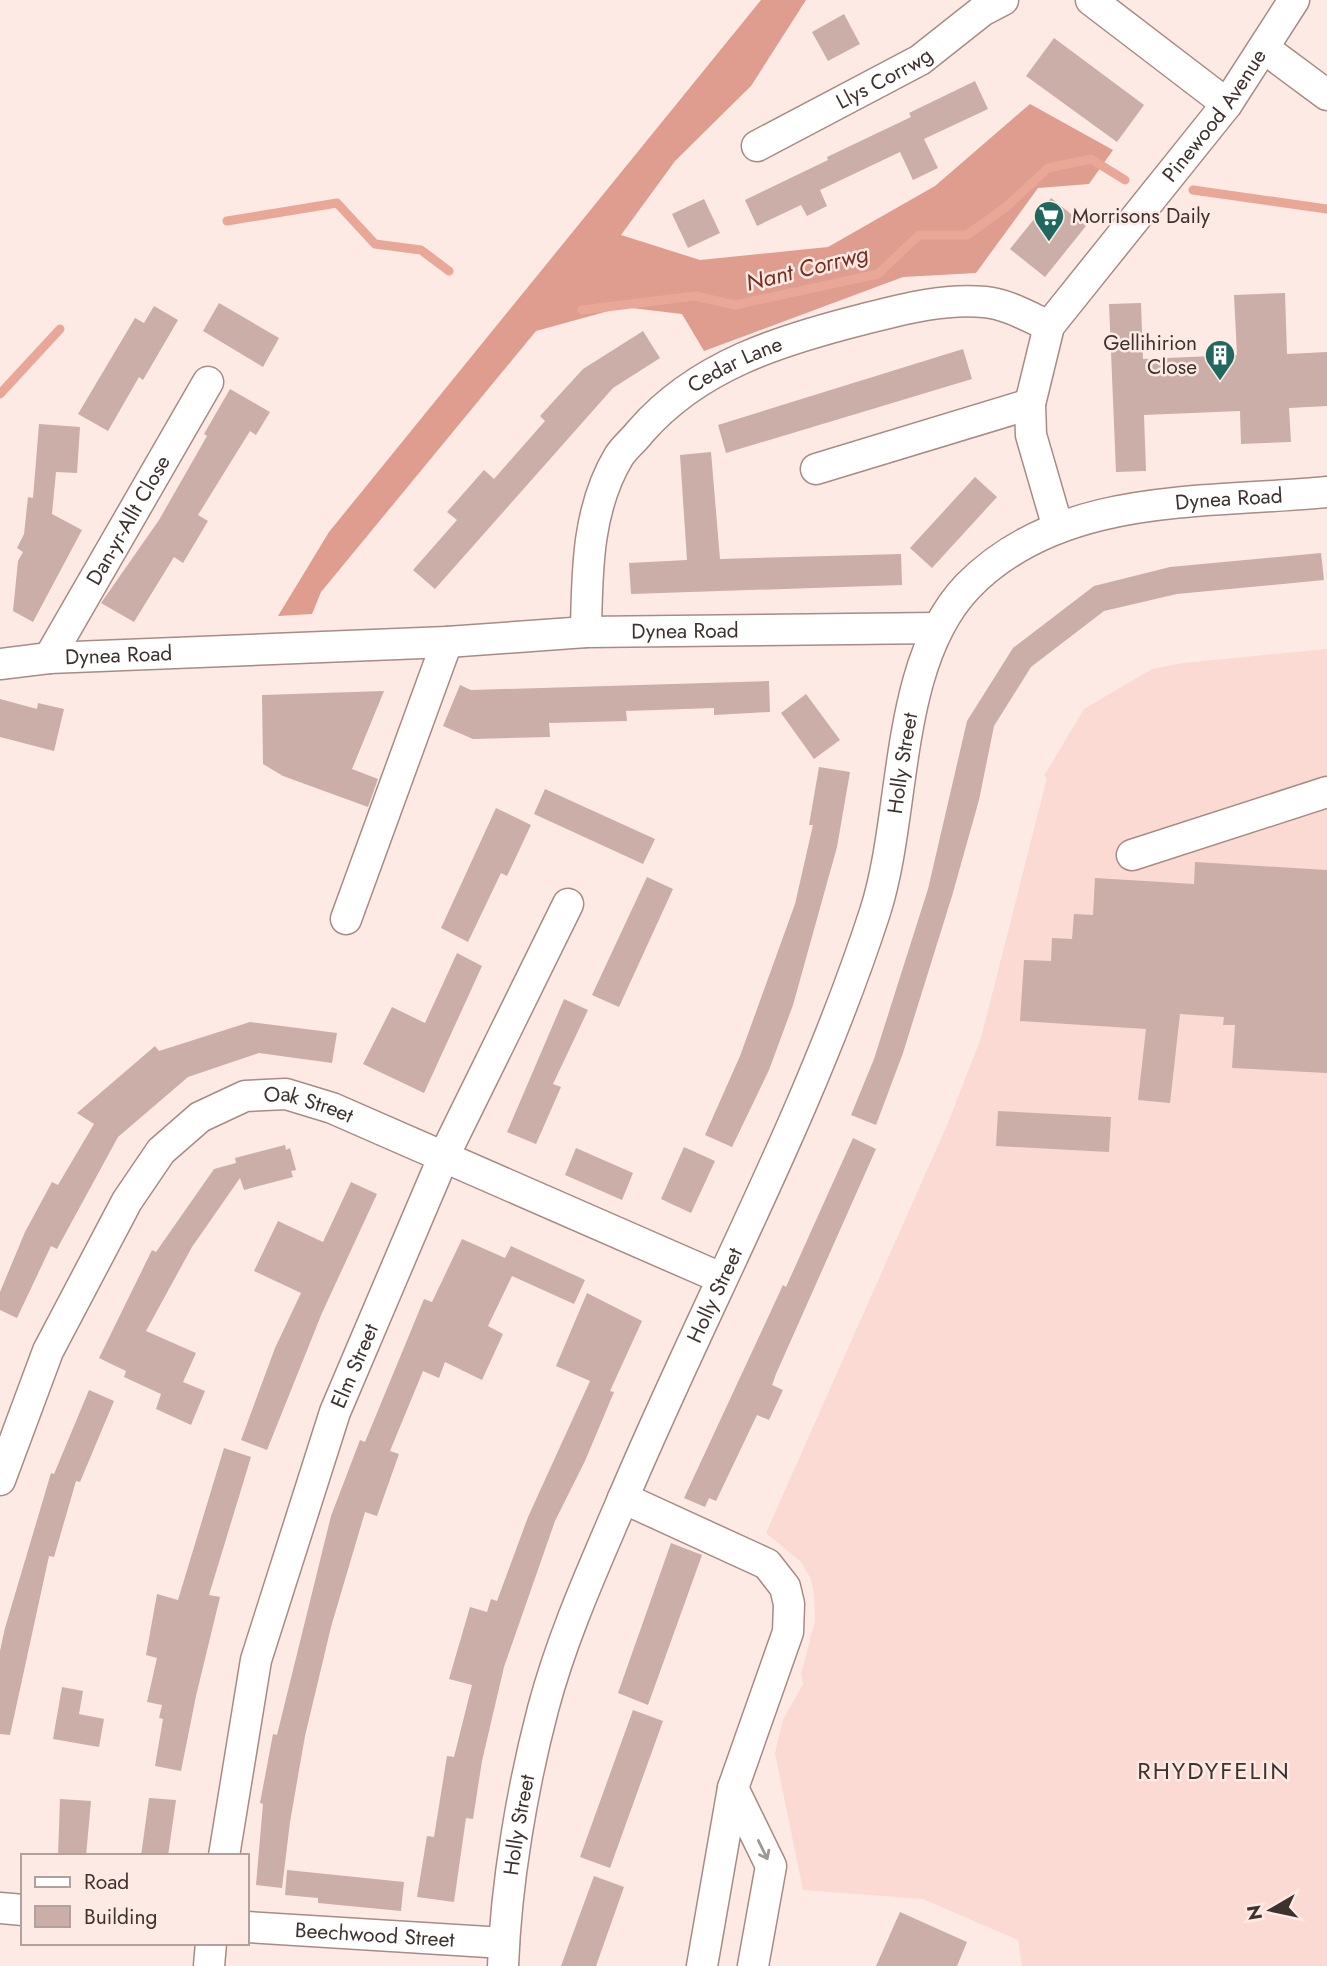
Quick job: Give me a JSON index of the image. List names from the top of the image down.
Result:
{
  "streets": {
    "street": [
      "Llys Corrwg",
      "Pinewood Avenue",
      "Cedar Lane",
      "Dynea Road",
      "Dan-yr-Allt Close",
      "Holly Street",
      "Oak Street",
      "Elm Street",
      "Beechwood Street"
    ]
  },
  "crossings": [
    ["Pinewood Avenue", "Cedar Lane"],
    ["Pinewood Avenue", "Dynea Road"],
    ["Cedar Lane", "Dynea Road"],
    ["Dynea Road", "Dan-yr-Allt Close"],
    ["Dynea Road", "Holly Street"],
    ["Holly Street", "Oak Street"],
    ["Holly Street", "Beechwood Street"],
    ["Oak Street", "Elm Street"]
  ],
  "districts": ["RHYDYFELIN"],
  "water": ["Nant Corrwg"],
  "places": {
    "supermarket": ["Morrisons Daily"],
    "building": ["Gellihirion Close"]
  },
  "legend": ["Road", "Building"],
  "north": "left"
}
